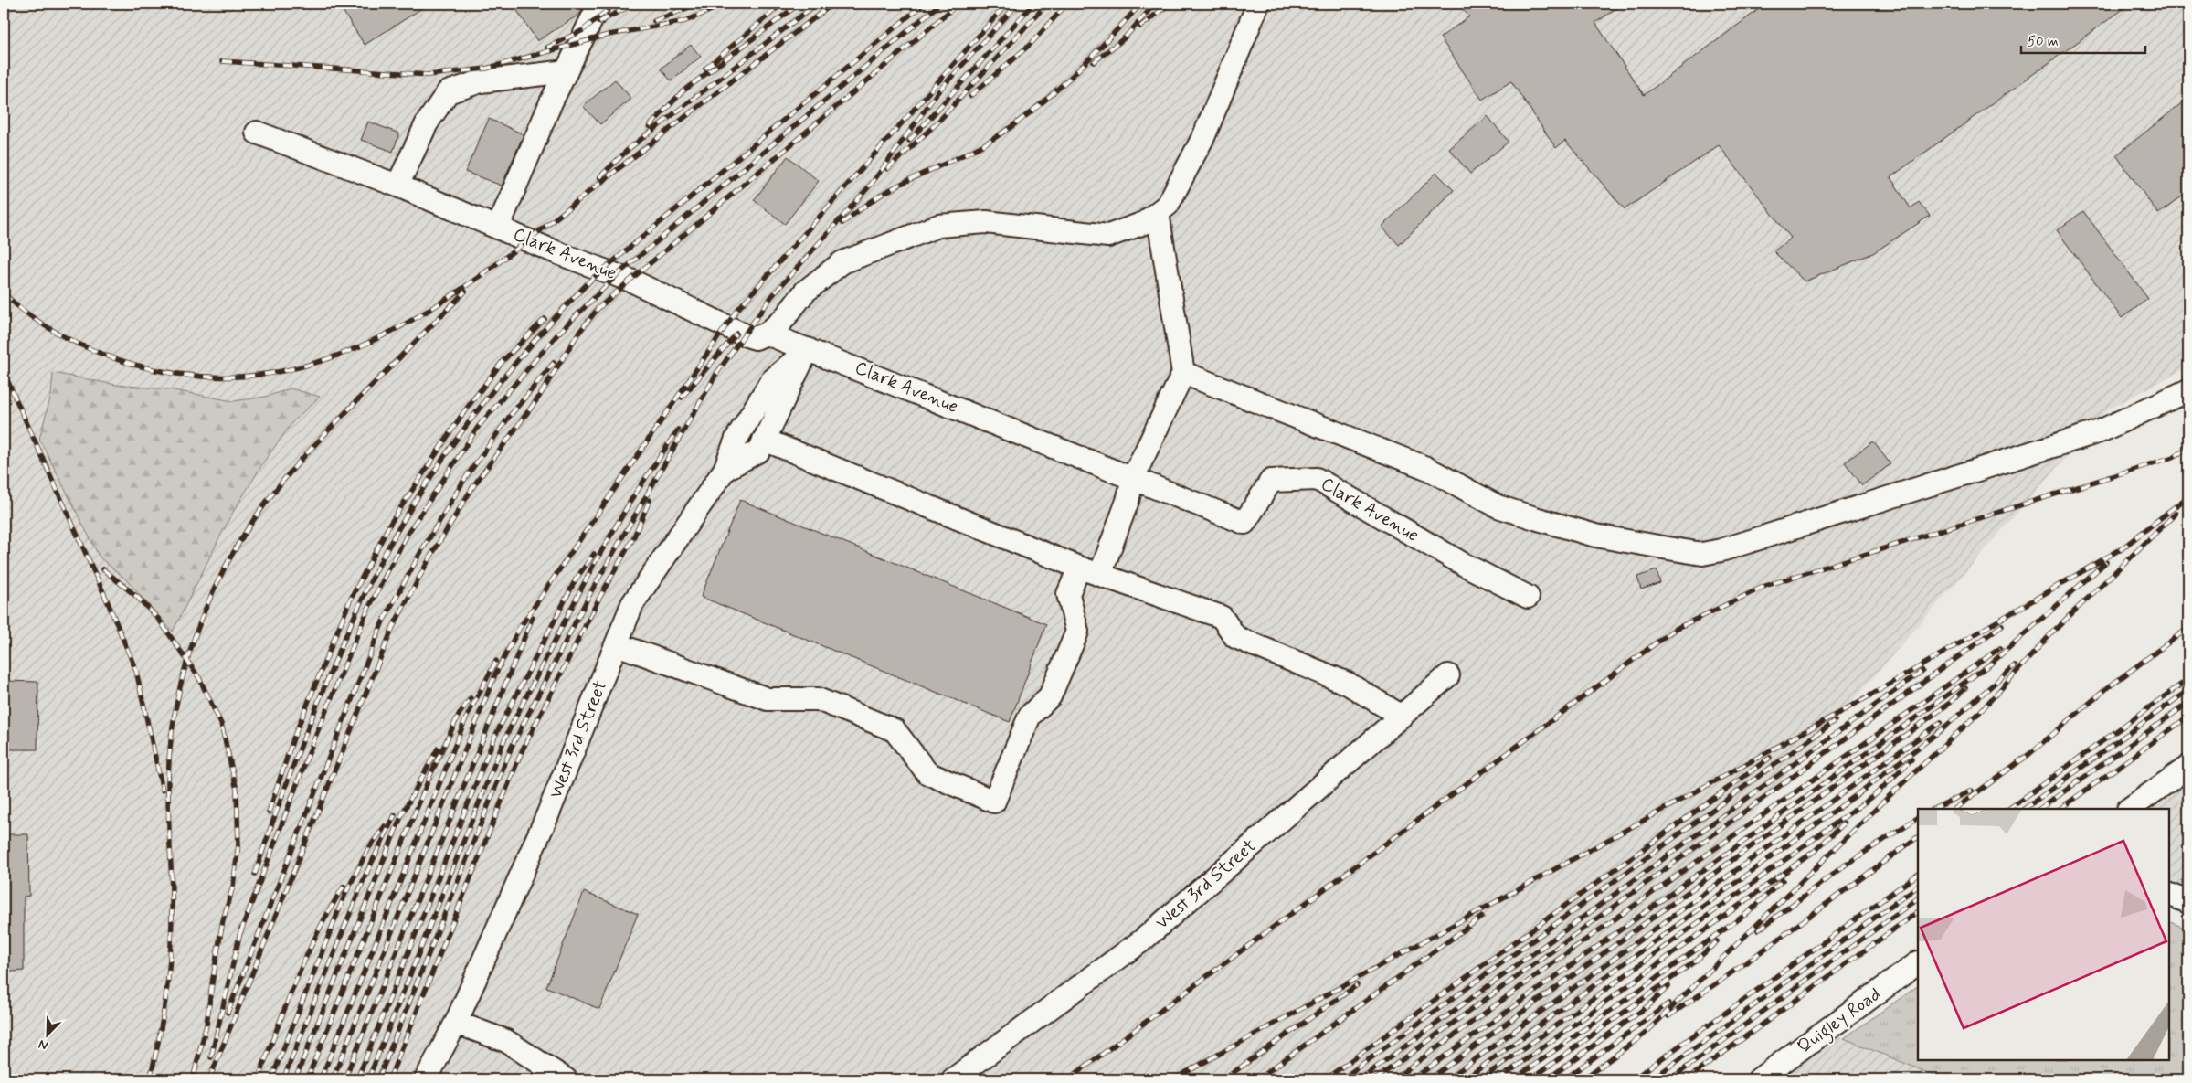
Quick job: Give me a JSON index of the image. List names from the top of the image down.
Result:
{
  "streets": {
    "street": ["Clark Avenue", "West 3rd Street", "Quigley Road"]
  },
  "crossings": [
    ["Clark Avenue", "West 3rd Street"]
  ],
  "scale_bar": "50 m",
  "north": "bottom left"
}
